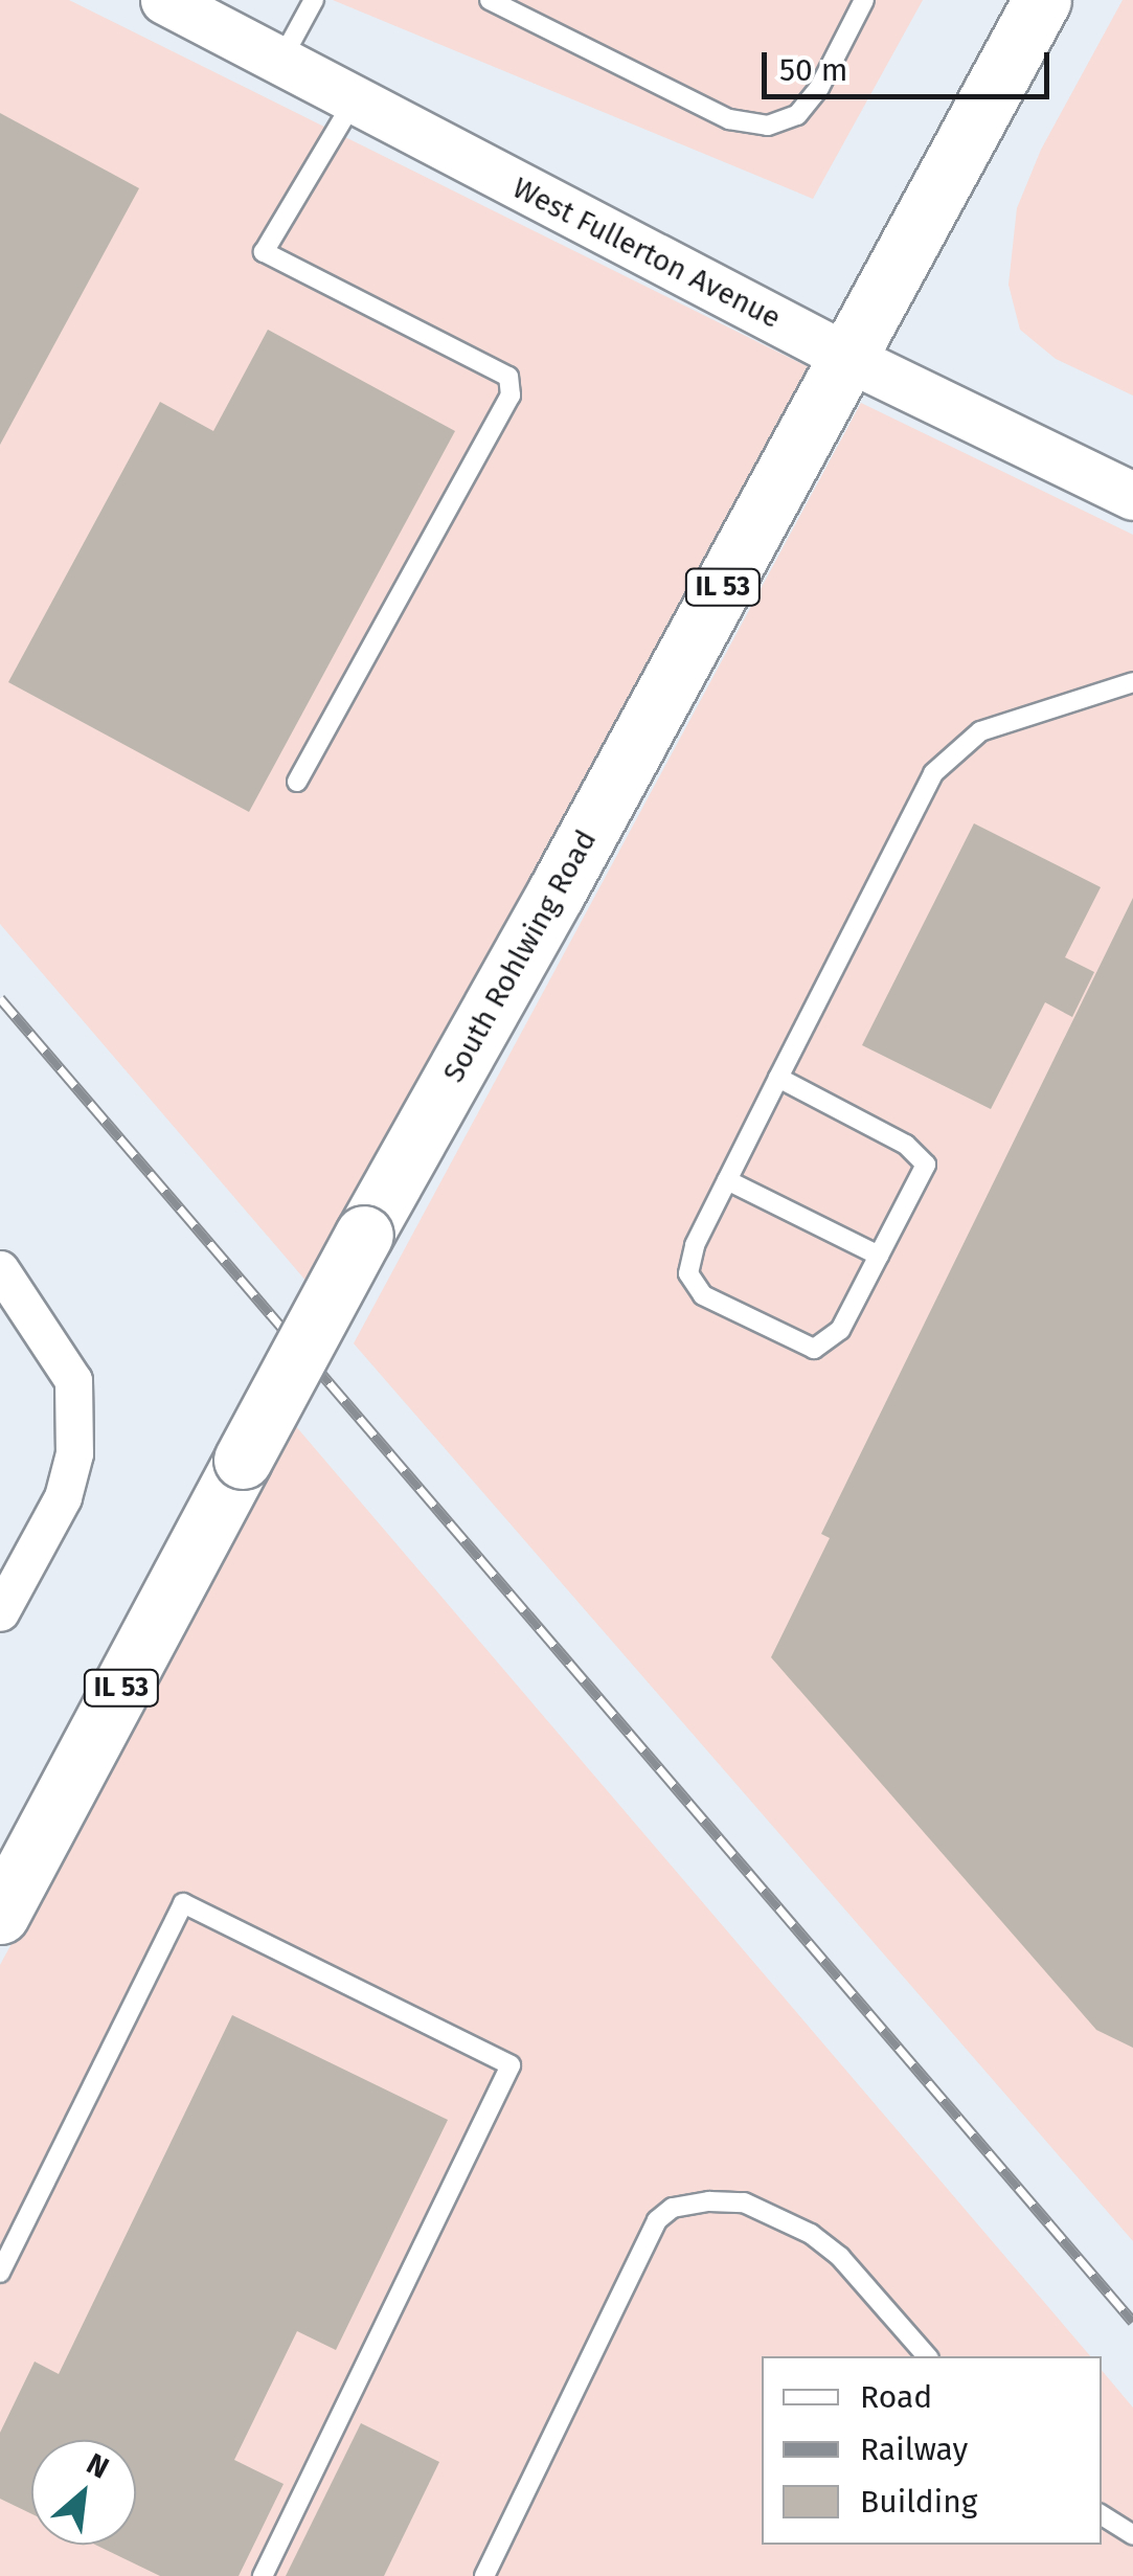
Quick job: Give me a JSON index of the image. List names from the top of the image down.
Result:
{
  "streets": {
    "main road": ["IL 53", "South Rohlwing Road"],
    "street": ["West Fullerton Avenue"]
  },
  "crossings": [
    ["West Fullerton Avenue", "South Rohlwing Road"]
  ],
  "legend": ["Road", "Railway", "Building"],
  "scale_bar": "50 m",
  "north": "top right"
}
